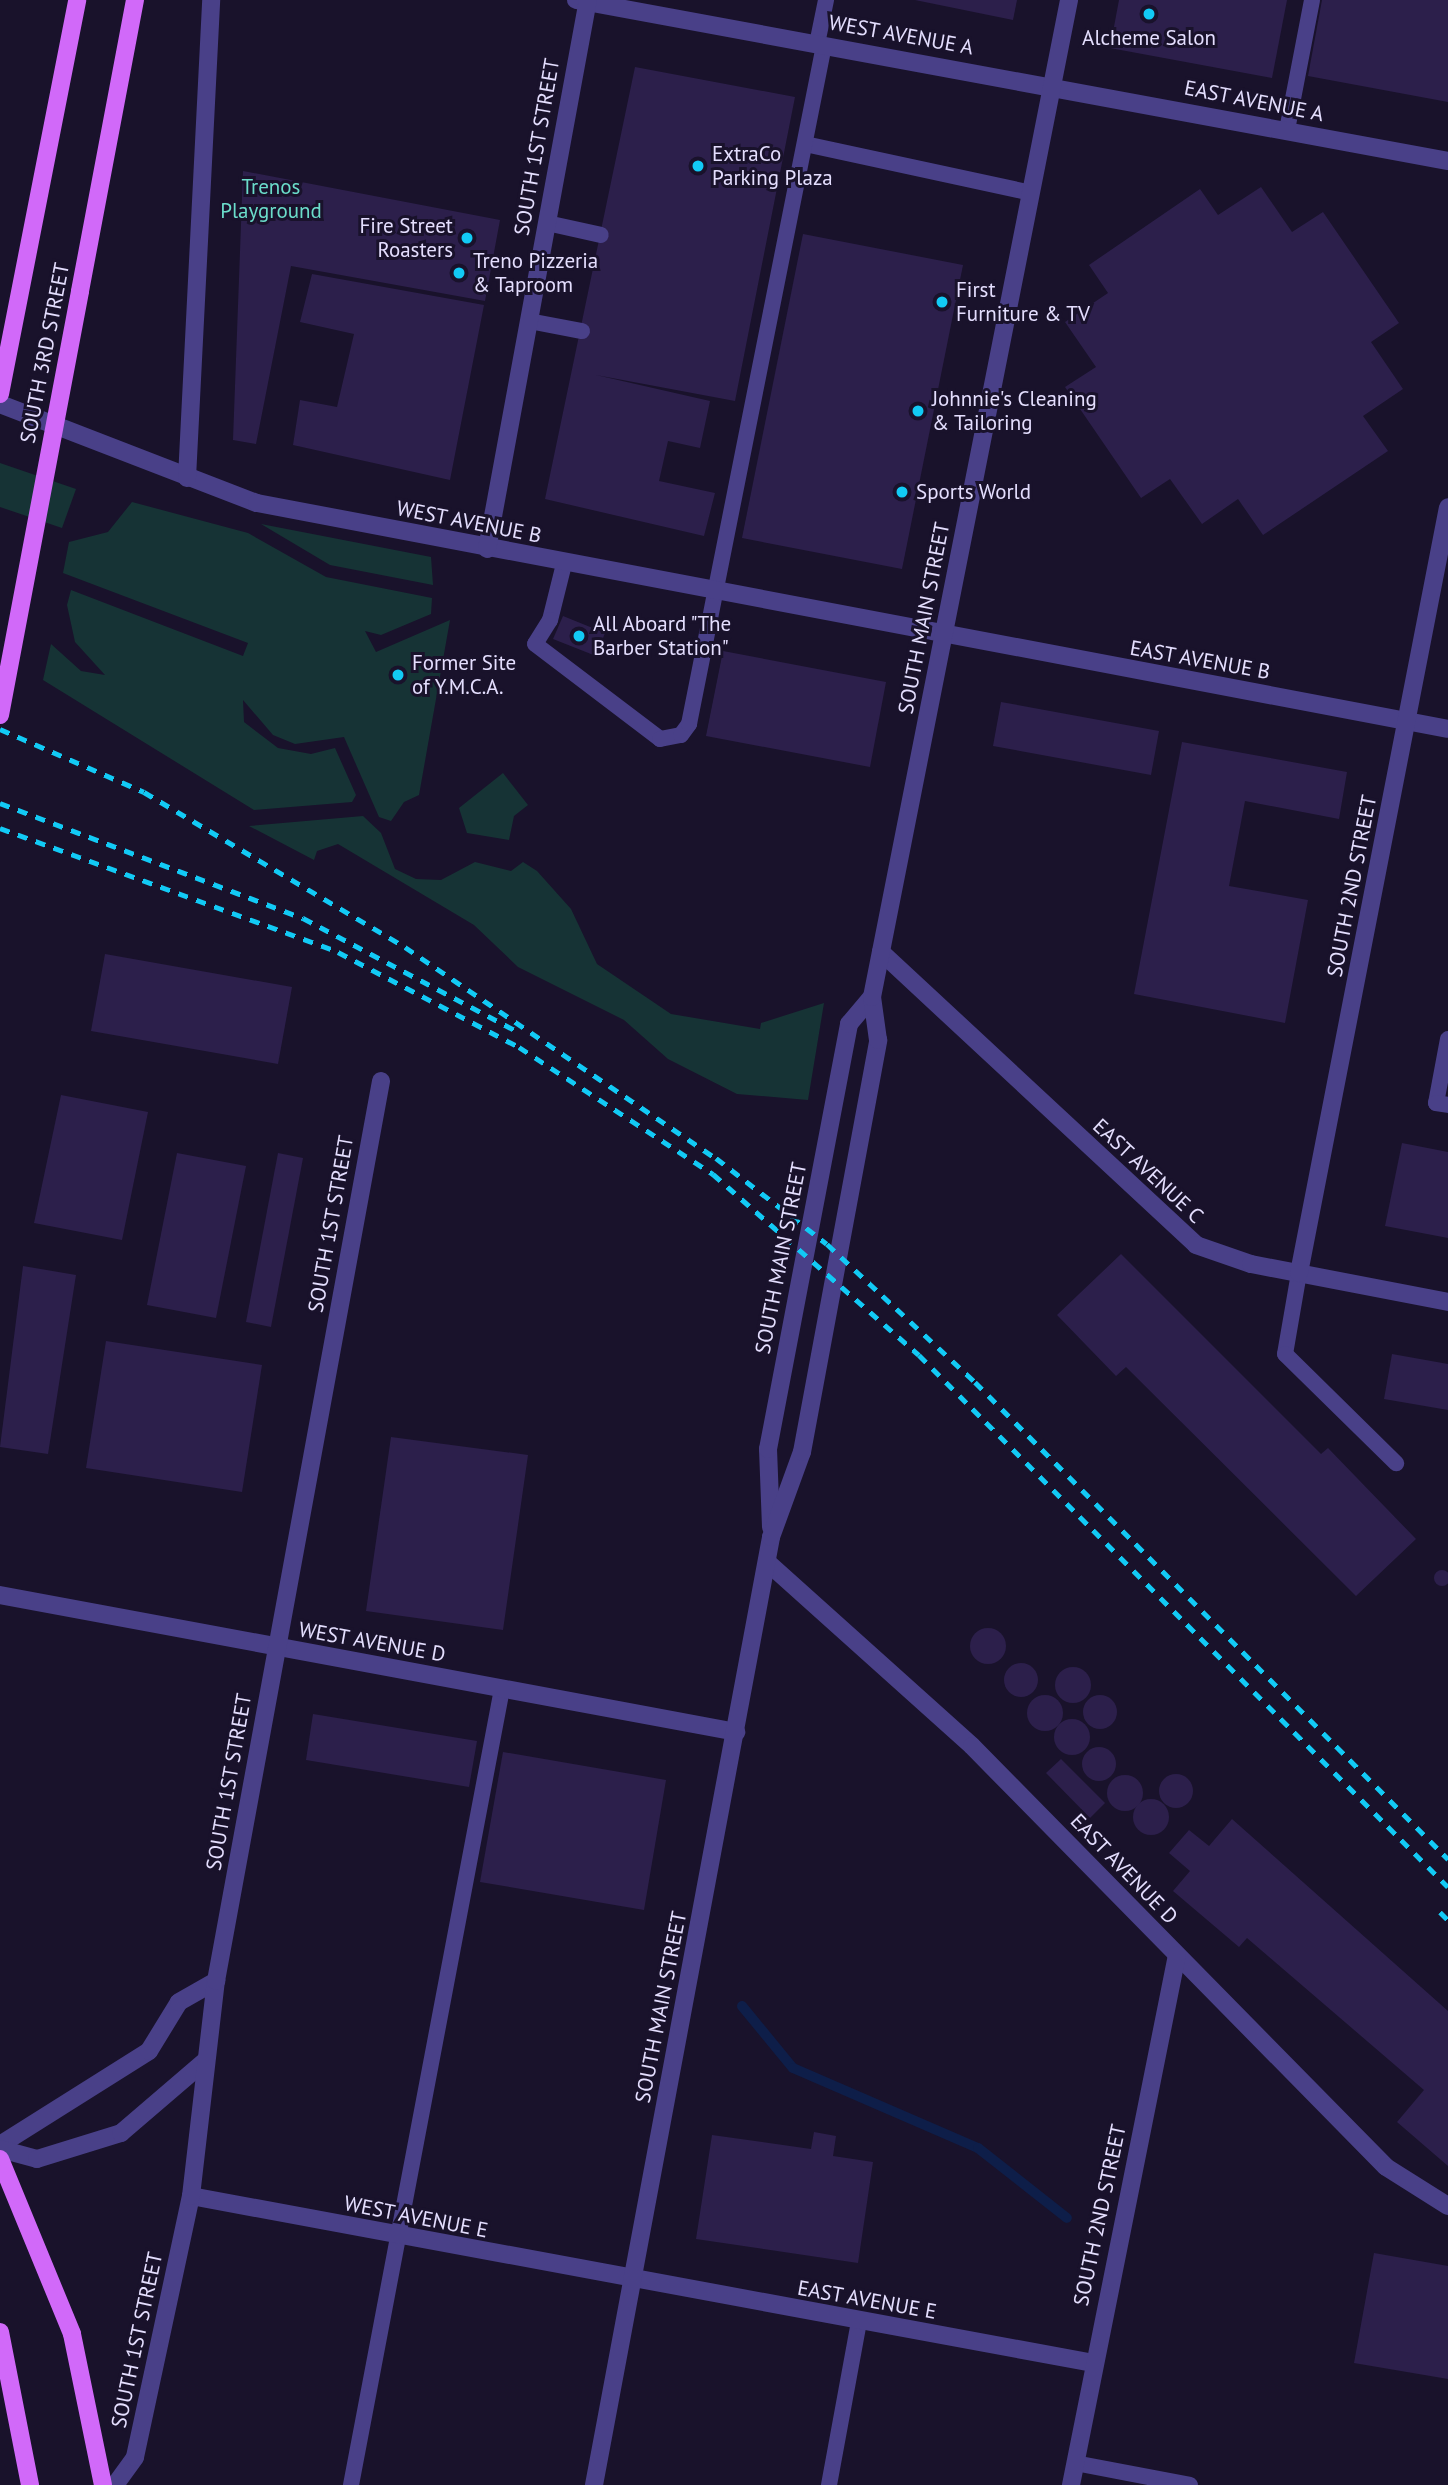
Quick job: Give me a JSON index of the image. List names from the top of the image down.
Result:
{
  "streets": {
    "main road": ["SOUTH 1ST STREET", "SOUTH 3RD STREET"],
    "street": [
      "WEST AVENUE A",
      "EAST AVENUE A",
      "WEST AVENUE B",
      "SOUTH MAIN STREET",
      "EAST AVENUE B",
      "SOUTH 2ND STREET",
      "EAST AVENUE C",
      "WEST AVENUE D",
      "EAST AVENUE D",
      "WEST AVENUE E",
      "EAST AVENUE E"
    ]
  },
  "crossings": [
    ["WEST AVENUE A", "EAST AVENUE A"],
    ["WEST AVENUE A", "SOUTH 1ST STREET"],
    ["WEST AVENUE A", "SOUTH MAIN STREET"],
    ["EAST AVENUE A", "SOUTH MAIN STREET"],
    ["SOUTH 1ST STREET", "WEST AVENUE B"],
    ["SOUTH 1ST STREET", "WEST AVENUE D"],
    ["SOUTH 1ST STREET", "WEST AVENUE E"],
    ["WEST AVENUE B", "SOUTH MAIN STREET"],
    ["WEST AVENUE B", "EAST AVENUE B"],
    ["SOUTH MAIN STREET", "EAST AVENUE B"],
    ["SOUTH MAIN STREET", "EAST AVENUE C"],
    ["SOUTH MAIN STREET", "WEST AVENUE D"],
    ["SOUTH MAIN STREET", "EAST AVENUE D"],
    ["SOUTH MAIN STREET", "WEST AVENUE E"],
    ["SOUTH MAIN STREET", "EAST AVENUE E"],
    ["EAST AVENUE B", "SOUTH 2ND STREET"],
    ["SOUTH 2ND STREET", "EAST AVENUE C"],
    ["SOUTH 2ND STREET", "EAST AVENUE D"],
    ["SOUTH 2ND STREET", "EAST AVENUE E"],
    ["WEST AVENUE E", "EAST AVENUE E"]
  ],
  "parks": ["Trenos Playground"],
  "places": [
    "Alcheme Salon",
    "ExtraCo Parking Plaza",
    "Fire Street Roasters",
    "Treno Pizzeria & Taproom",
    "First Furniture & TV",
    "Johnnie's Cleaning & Tailoring",
    "Sports World",
    "All Aboard \"The Barber Station\"",
    "Former Site of Y.M.C.A."
  ]
}
